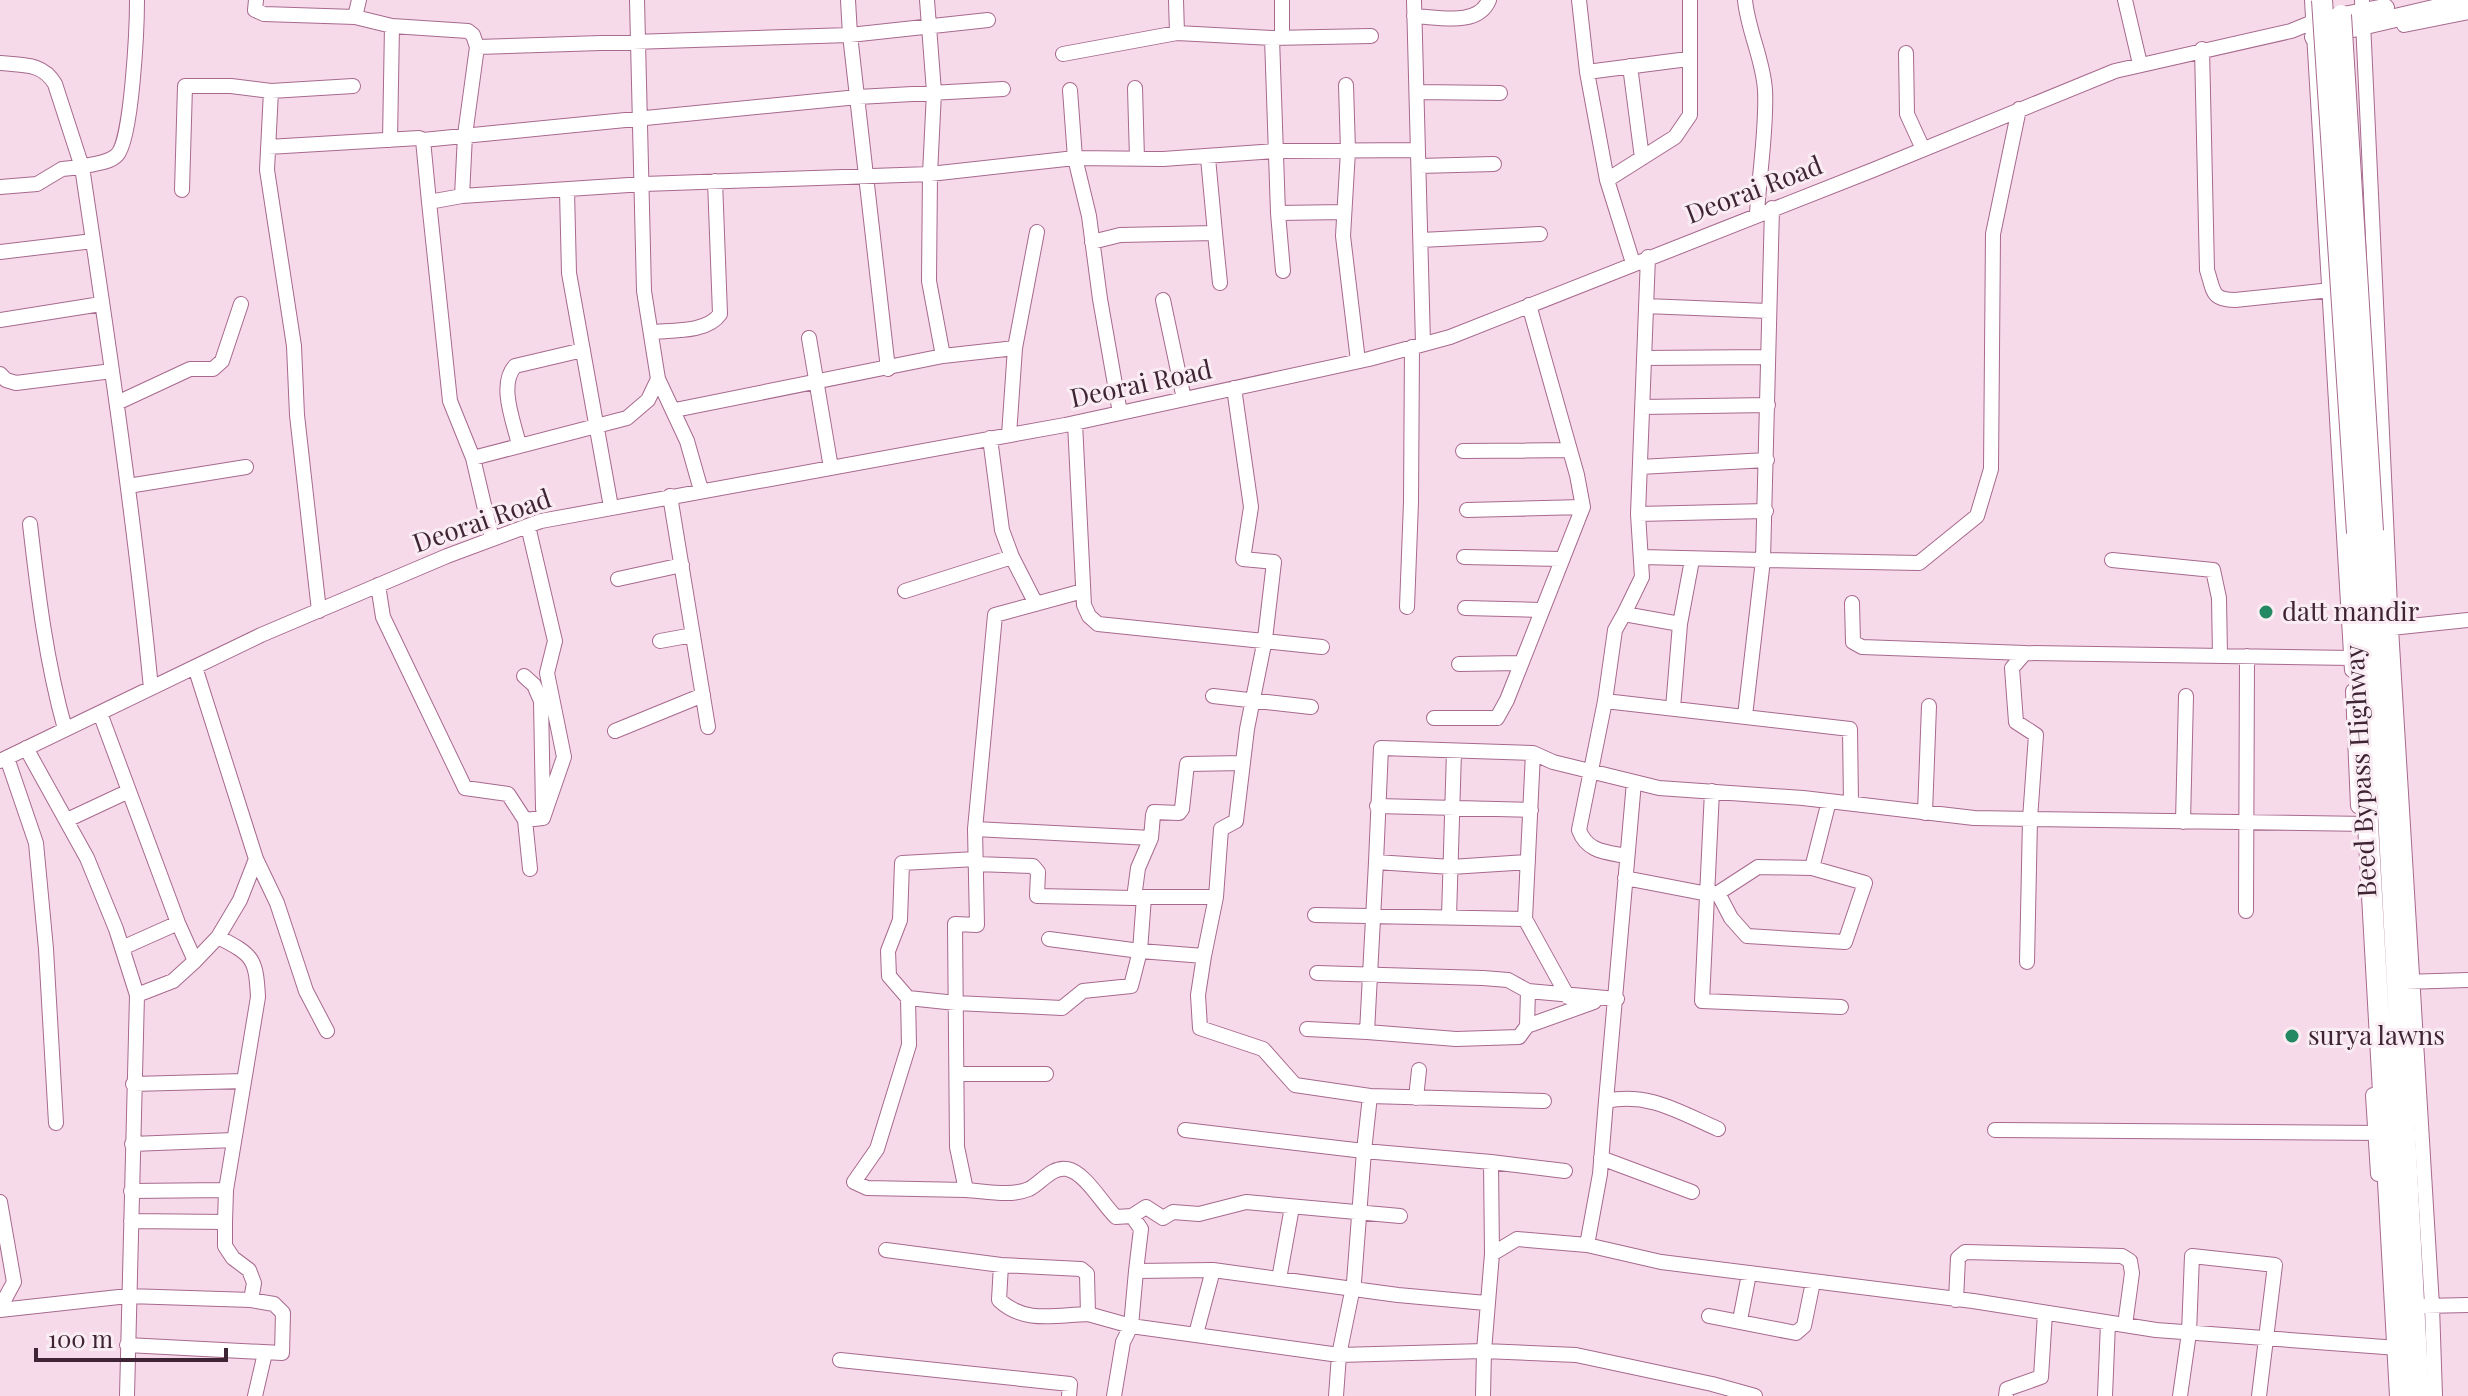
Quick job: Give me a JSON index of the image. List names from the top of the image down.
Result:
{
  "streets": {
    "highway": ["Beed Bypass Highway"],
    "street": ["Deorai Road"]
  },
  "places": ["datt mandir", "surya lawns"],
  "scale_bar": "100 m"
}
